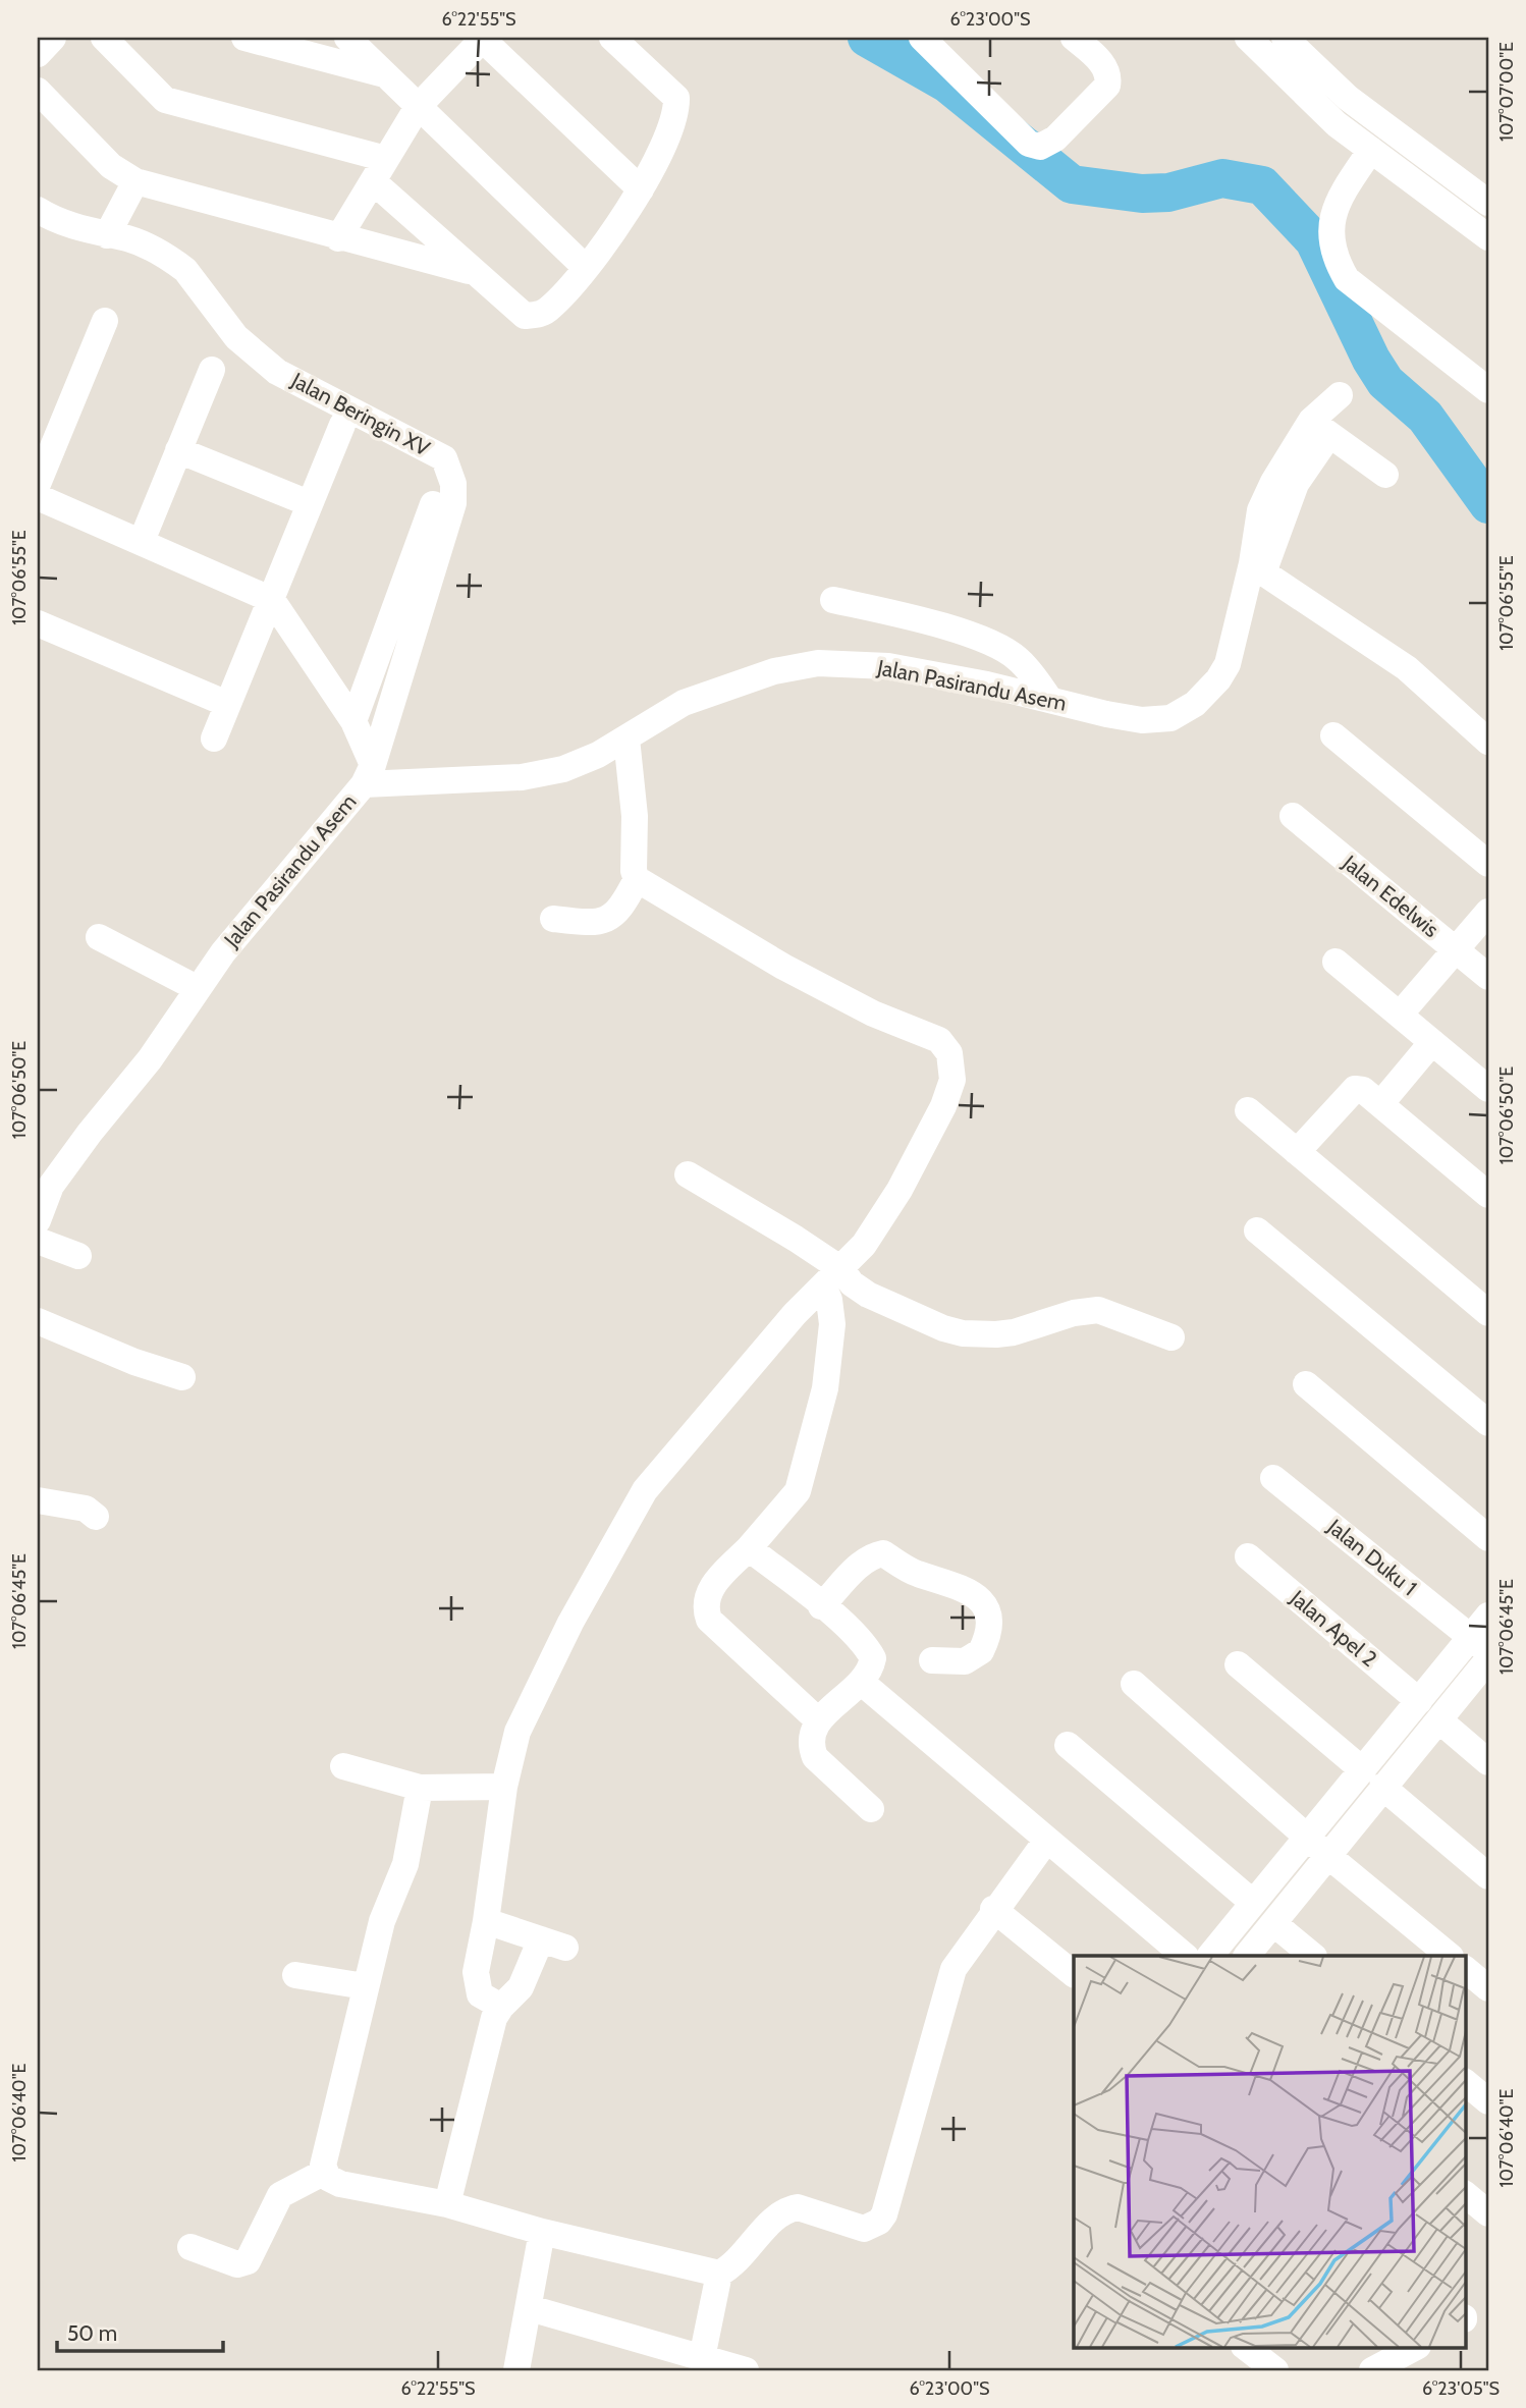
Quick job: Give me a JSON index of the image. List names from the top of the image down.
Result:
{
  "streets": {
    "street": [
      "Jalan Beringin XV",
      "Jalan Pasirandu Asem",
      "Jalan Edelwis",
      "Jalan Duku 1",
      "Jalan Apel 2"
    ]
  },
  "crossings": [
    ["Jalan Beringin XV", "Jalan Pasirandu Asem"]
  ],
  "scale_bar": "50 m",
  "coordinates": [
    "6°22'55\"S",
    "6°23'00\"S",
    "107°07'00\"E",
    "107°06'55\"E",
    "107°06'50\"E",
    "107°06'45\"E",
    "107°06'40\"E",
    "6°23'05\"S"
  ]
}
